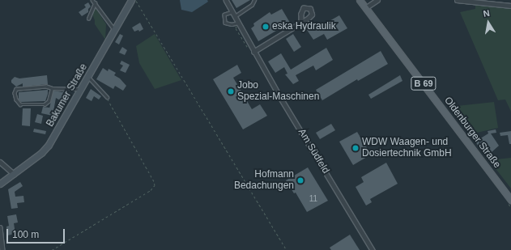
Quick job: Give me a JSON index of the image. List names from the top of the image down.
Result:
{
  "streets": {
    "main road": ["B 69", "Oldenburger Straße"],
    "street": ["Bakumer Straße", "Am Südfeld"]
  },
  "places": [
    "eska Hydraulik",
    "Jobo Spezial-Maschinen",
    "WDW Waagen- und Dosiertechnik GmbH",
    "Hofmann Bedachungen"
  ],
  "house_numbers": ["11"],
  "scale_bar": "100 m",
  "north": "top"
}
